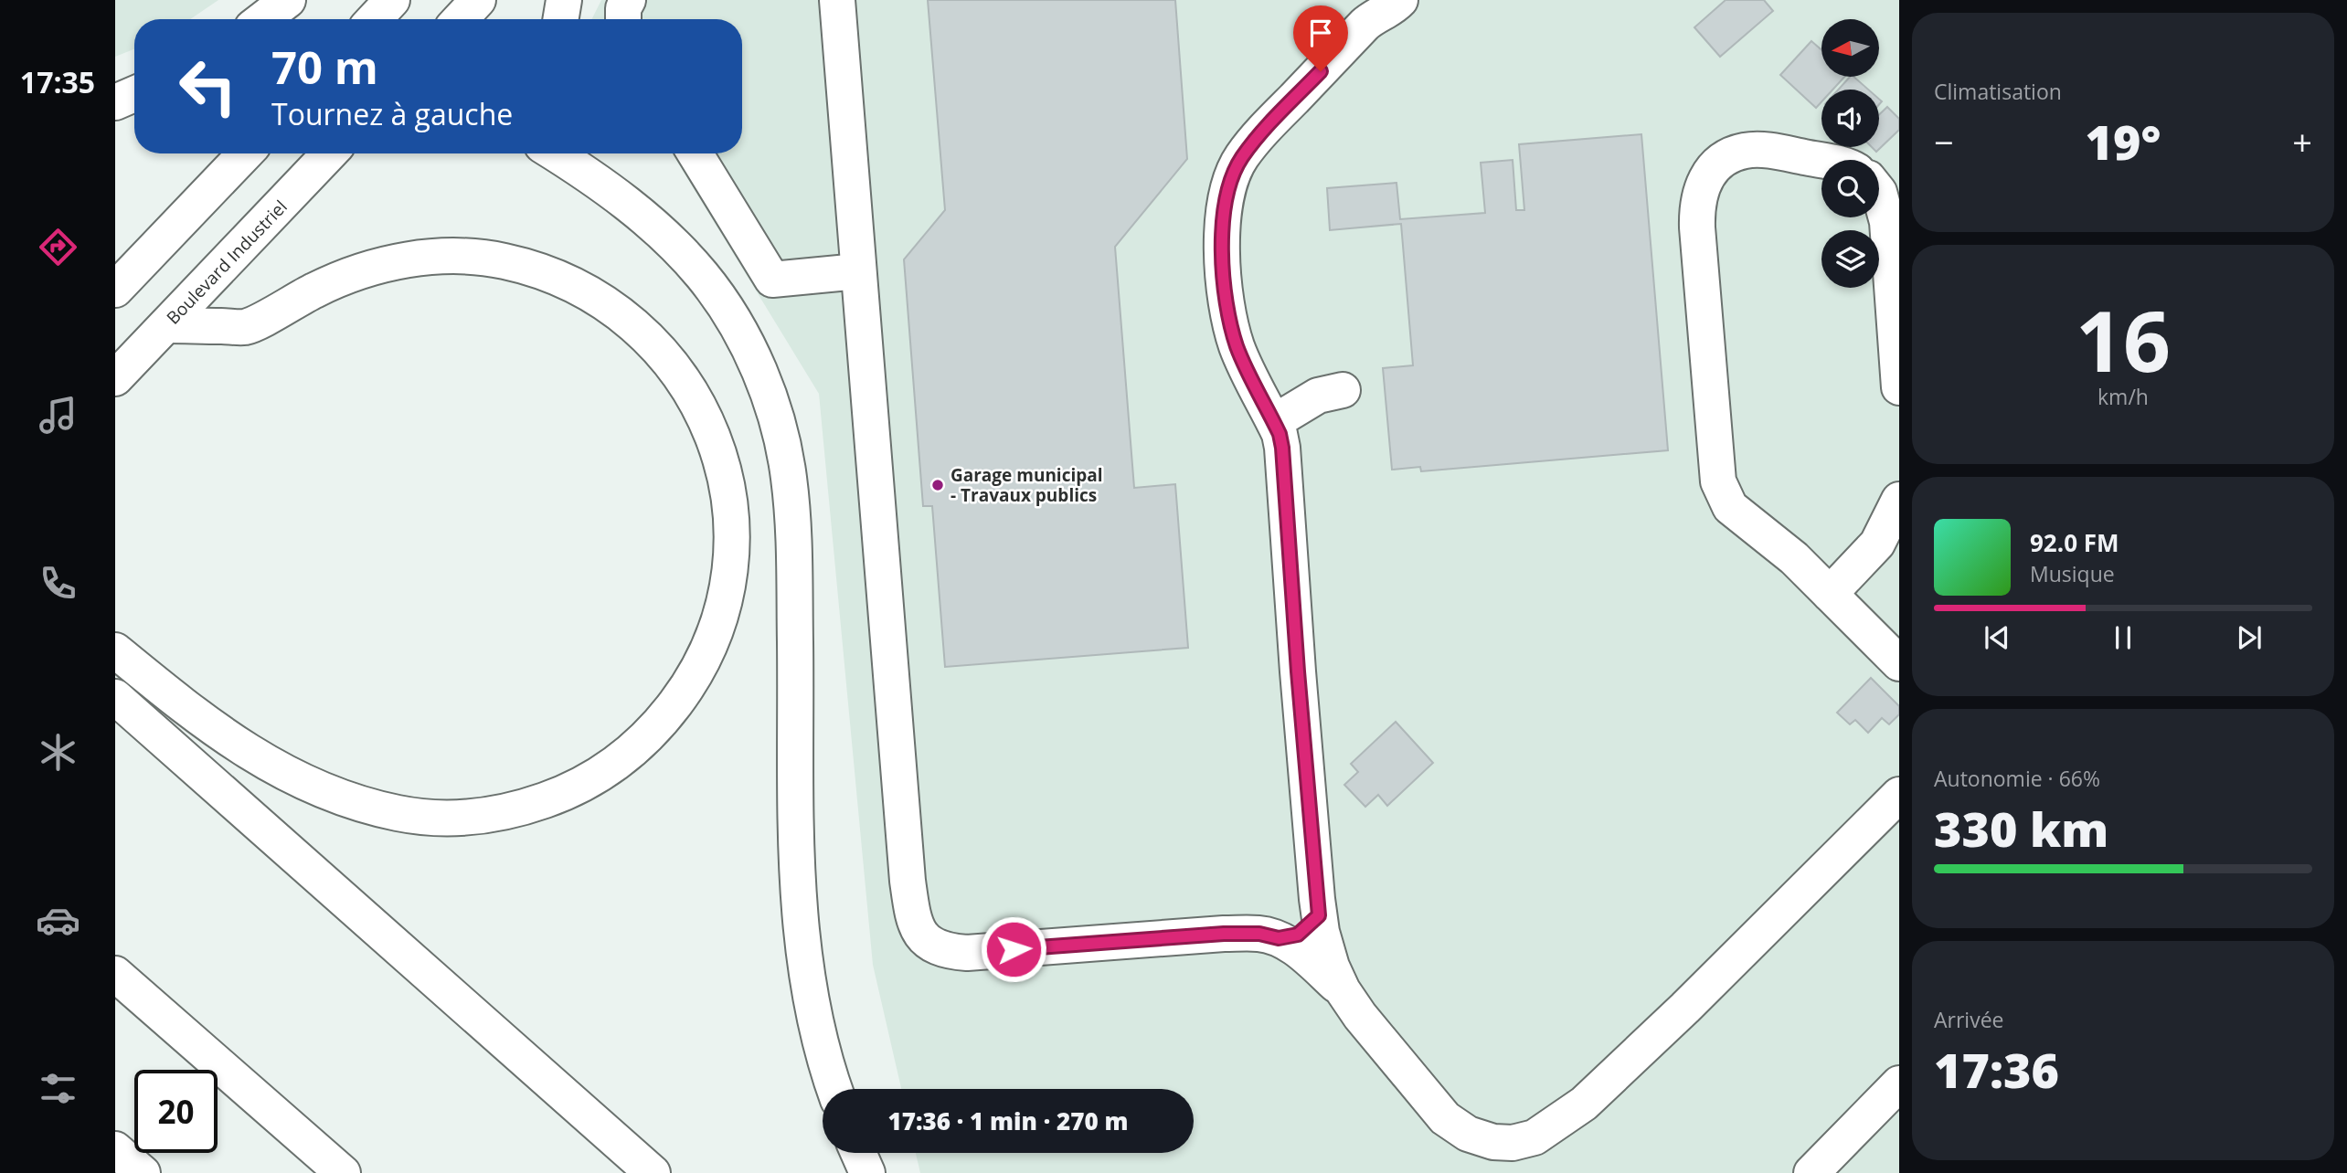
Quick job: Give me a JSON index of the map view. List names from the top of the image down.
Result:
{
  "streets": {
    "main road": ["Boulevard Industriel"]
  },
  "places": ["Garage municipal - Travaux publics"],
  "north": "left",
  "page": {
    "tabs": "17:35",
    "tile": [
      "Climatisation",
      ["16", "km/h"],
      ["Autonomie · 66%", "330 km"],
      ["Arrivée", "17:36"]
    ],
    "turn": ["70 m", "Tournez à gauche"],
    "heat": ["−", "19°", "+"],
    "song": ["92.0 FM", "Musique"],
    "limit": "20",
    "trip": "17:36 · 1 min · 270 m"
  }
}
